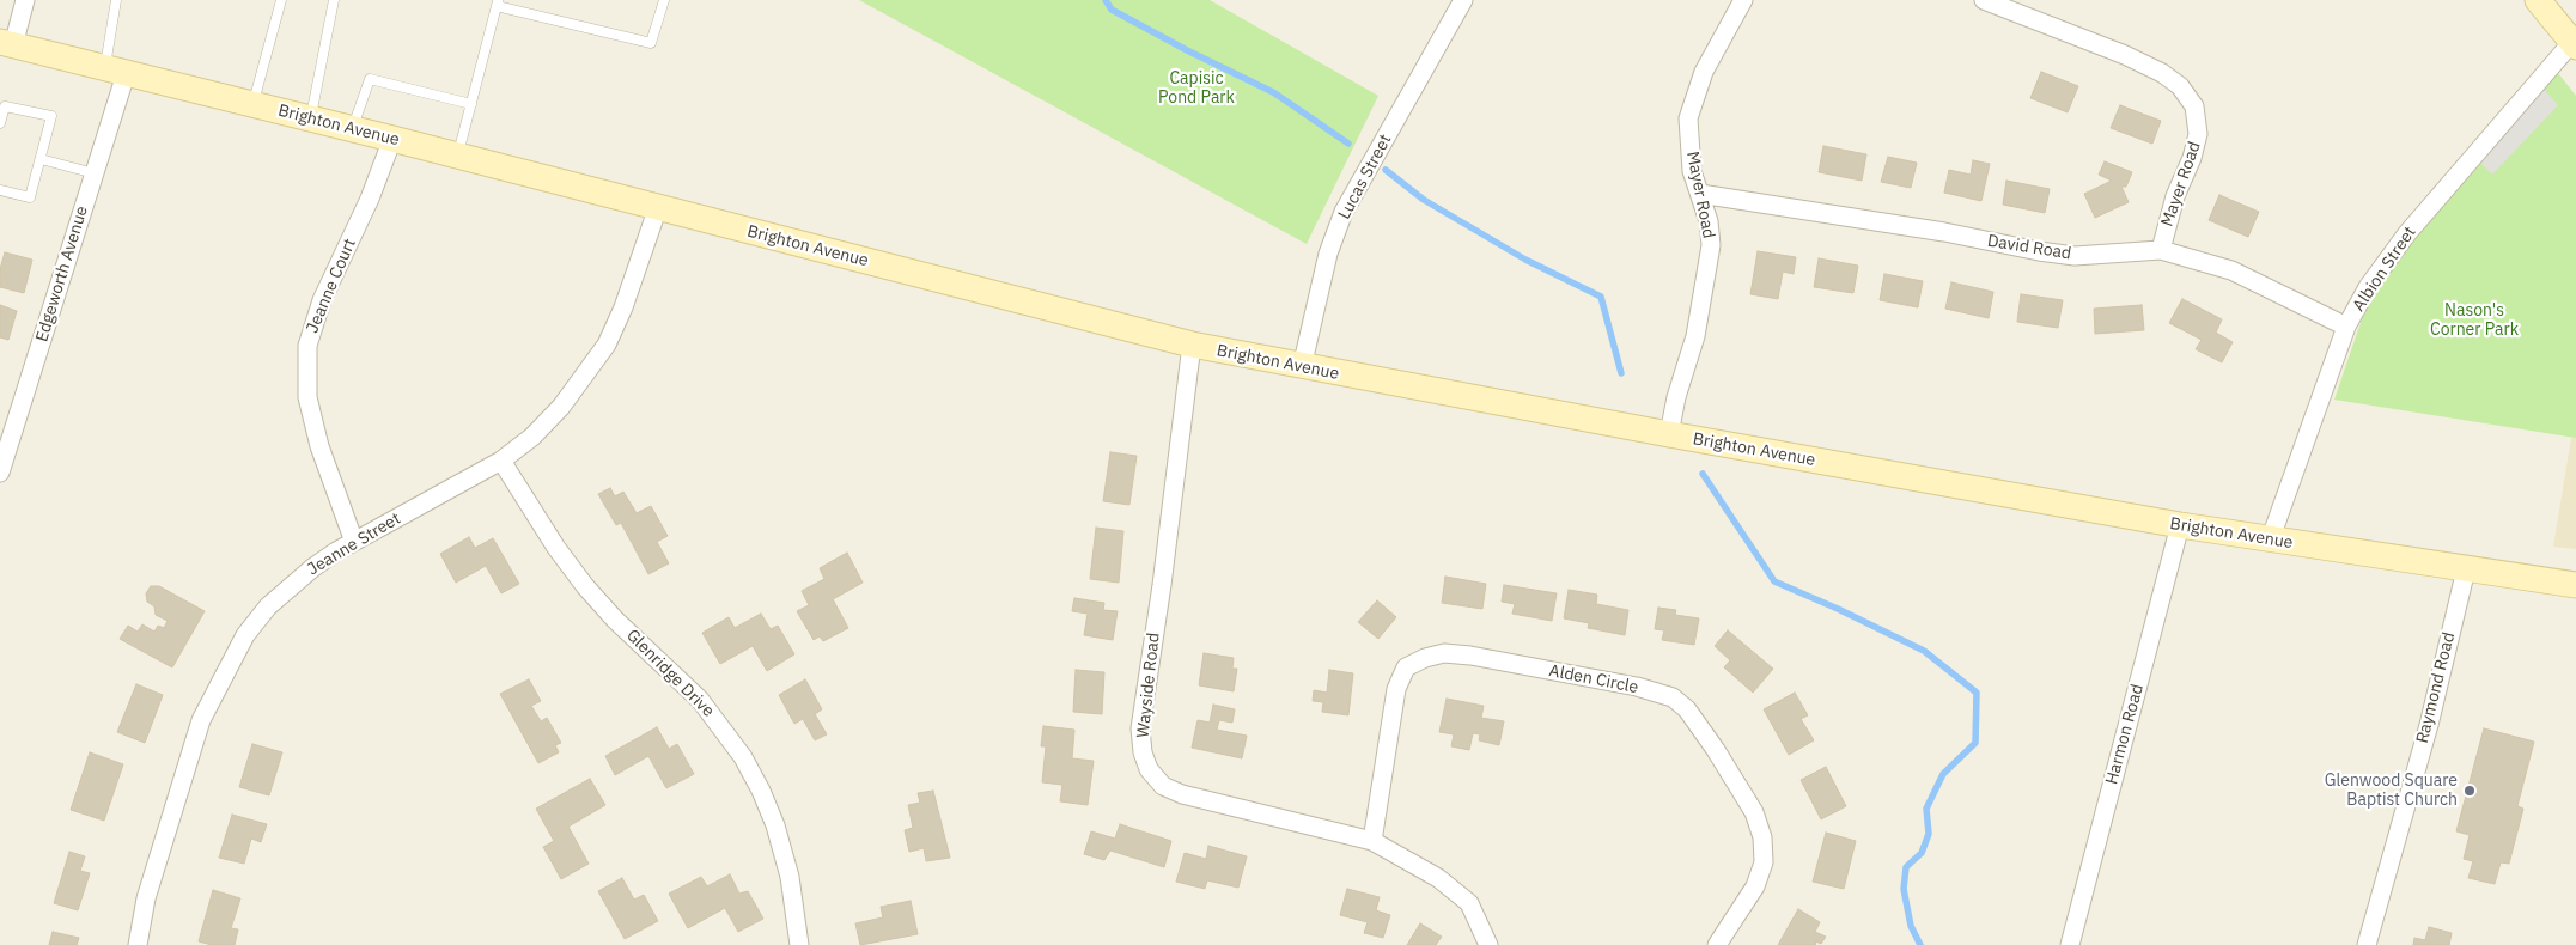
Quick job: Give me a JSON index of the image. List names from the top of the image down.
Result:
{
  "streets": {
    "main road": ["Brighton Avenue"],
    "street": [
      "Lucas Street",
      "Mayer Road",
      "David Road",
      "Albion Street",
      "Edgeworth Avenue",
      "Jeanne Court",
      "Jeanne Street",
      "Glenridge Drive",
      "Alden Circle",
      "Wayside Road",
      "Raymond Road",
      "Harmon Road"
    ]
  },
  "crossings": [
    ["Brighton Avenue", "Lucas Street"],
    ["Brighton Avenue", "Mayer Road"],
    ["Brighton Avenue", "Albion Street"],
    ["Brighton Avenue", "Edgeworth Avenue"],
    ["Brighton Avenue", "Jeanne Court"],
    ["Brighton Avenue", "Jeanne Street"],
    ["Brighton Avenue", "Wayside Road"],
    ["Brighton Avenue", "Raymond Road"],
    ["Brighton Avenue", "Harmon Road"],
    ["Mayer Road", "David Road"],
    ["David Road", "Albion Street"],
    ["Jeanne Court", "Jeanne Street"],
    ["Jeanne Street", "Glenridge Drive"],
    ["Alden Circle", "Wayside Road"]
  ],
  "parks": ["Capisic Pond Park", "Nason's Corner Park"],
  "places": ["Glenwood Square Baptist Church"]
}
